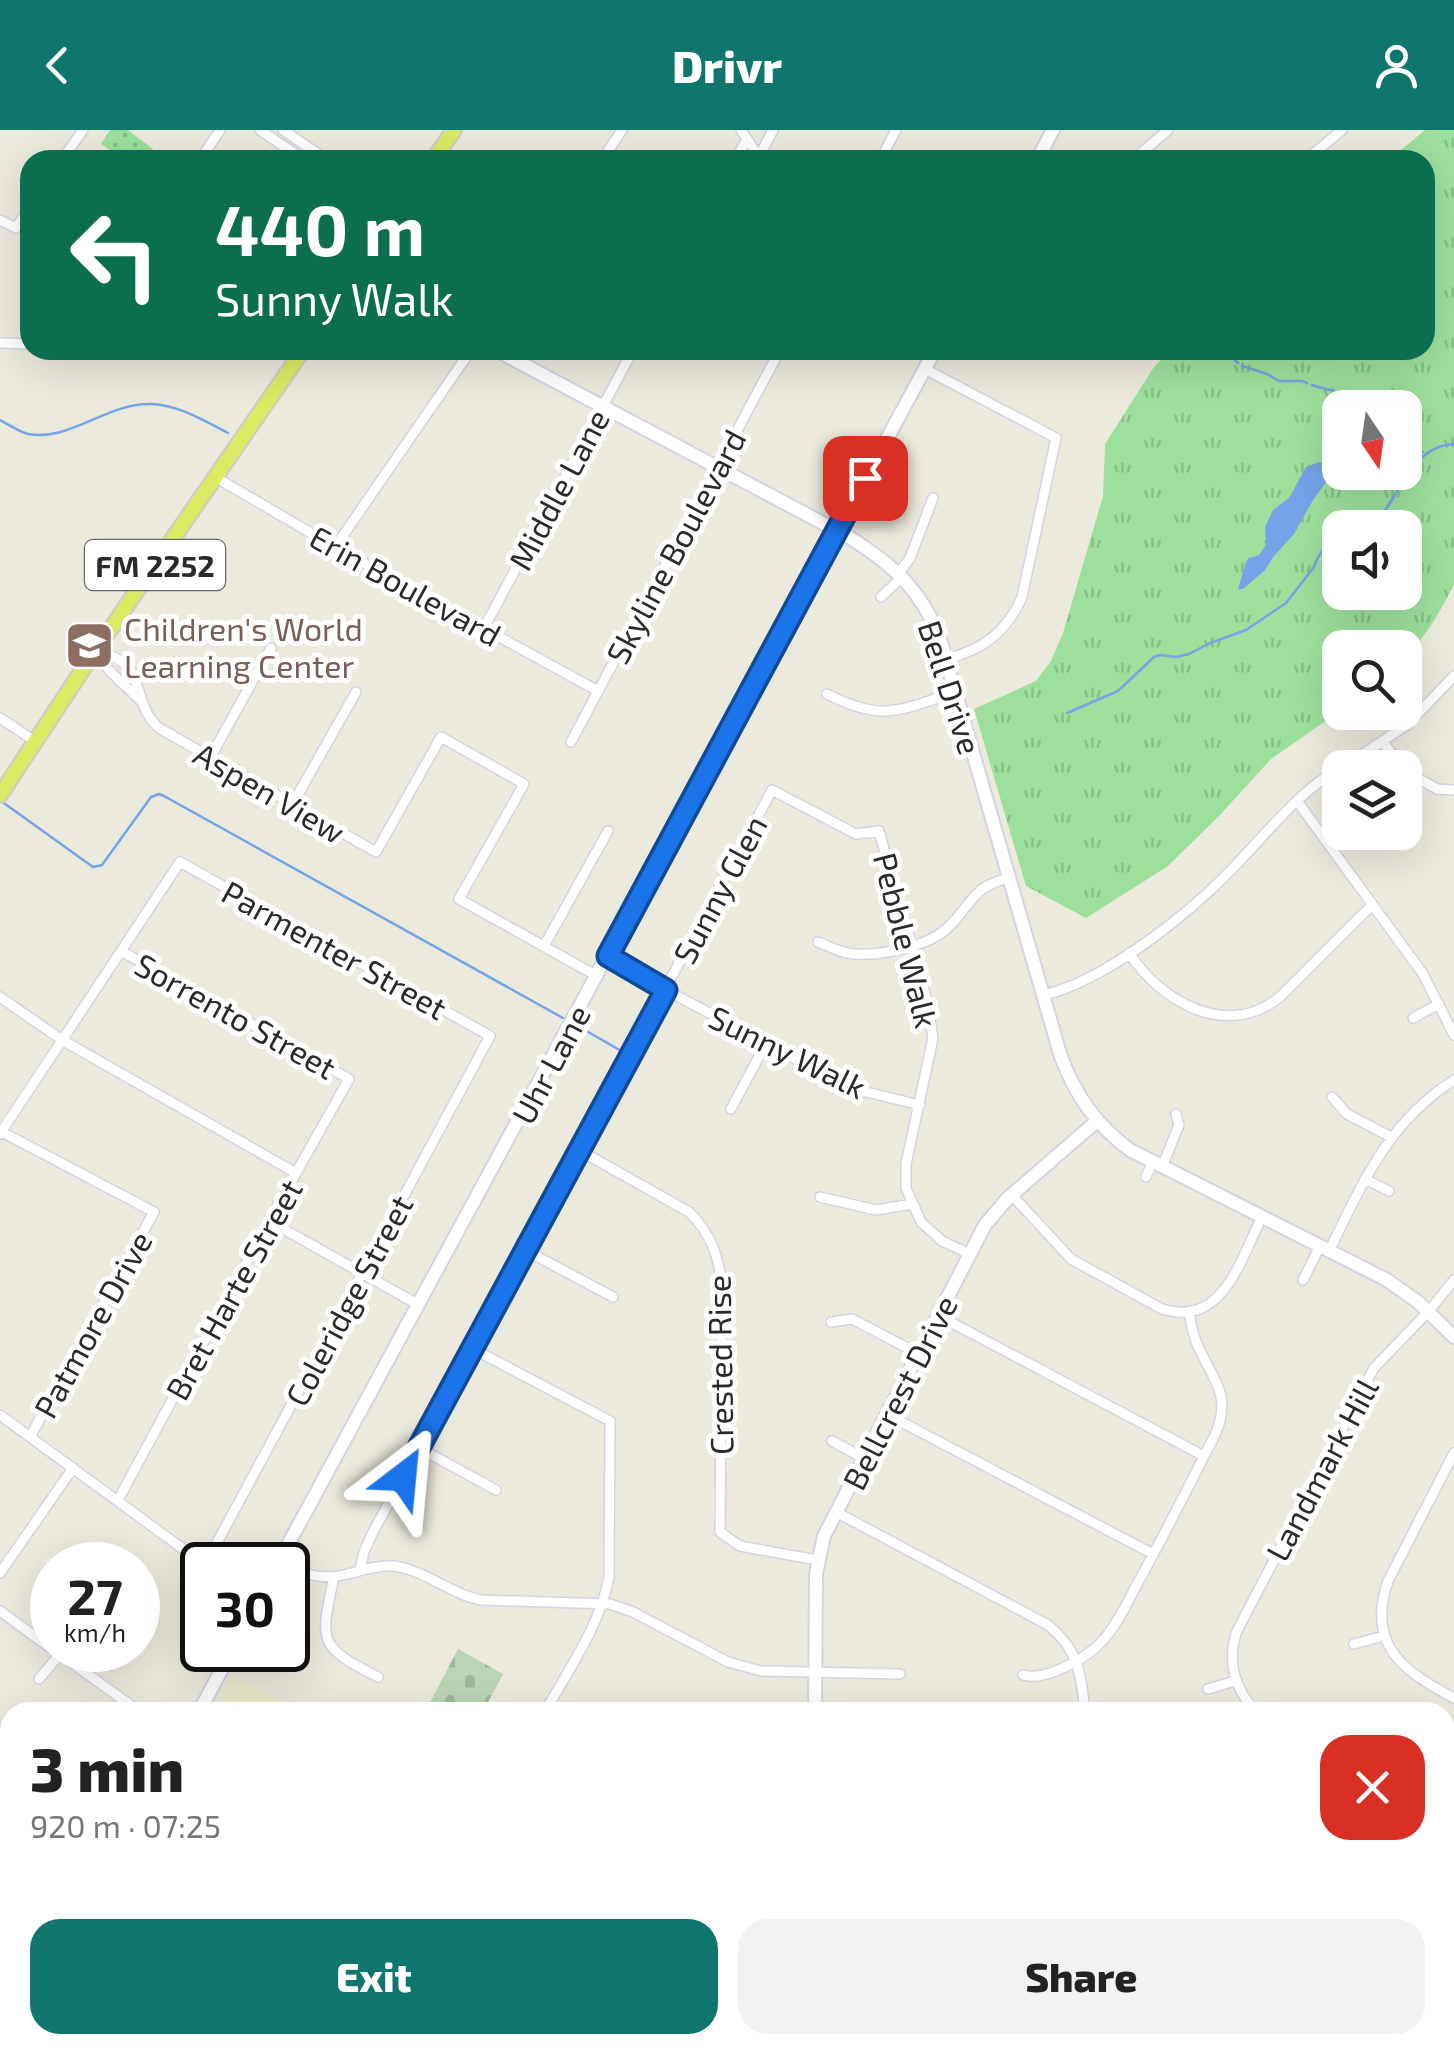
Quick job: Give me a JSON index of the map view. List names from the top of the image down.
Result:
{
  "streets": {
    "main road": ["FM 2252"],
    "street": [
      "Middle Lane",
      "Skyline Boulevard",
      "Erin Boulevard",
      "Bell Drive",
      "Aspen View",
      "Sunny Glen",
      "Pebble Walk",
      "Parmenter Street",
      "Sorrento Street",
      "Sunny Walk",
      "Uhr Lane",
      "Bret Harte Street",
      "Coleridge Street",
      "Patmore Drive",
      "Crested Rise",
      "Bellcrest Drive",
      "Landmark Hill"
    ]
  },
  "crossings": [
    ["Middle Lane", "Erin Boulevard"],
    ["Middle Lane", "Bell Drive"],
    ["Skyline Boulevard", "Erin Boulevard"],
    ["Skyline Boulevard", "Bell Drive"],
    ["FM 2252", "Erin Boulevard"],
    ["FM 2252", "Aspen View"],
    ["Bell Drive", "Uhr Lane"],
    ["Bell Drive", "Bellcrest Drive"],
    ["Bell Drive", "Landmark Hill"],
    ["Aspen View", "Uhr Lane"],
    ["Sunny Glen", "Pebble Walk"],
    ["Sunny Glen", "Sunny Walk"],
    ["Sunny Glen", "Crested Rise"],
    ["Pebble Walk", "Sunny Walk"],
    ["Parmenter Street", "Sorrento Street"],
    ["Parmenter Street", "Coleridge Street"],
    ["Sorrento Street", "Bret Harte Street"],
    ["Sunny Walk", "Uhr Lane"],
    ["Crested Rise", "Bellcrest Drive"]
  ],
  "places": {
    "school or university": ["Children's World Learning Center"]
  },
  "north": "bottom",
  "page": {
    "header": "Drivr",
    "turn": ["440 m", "Sunny Walk"],
    "speed": "27 km/h",
    "limit": "30",
    "heading": ["3 min", "920 m · 07:25"],
    "buttons": ["Exit", "Share"]
  }
}
